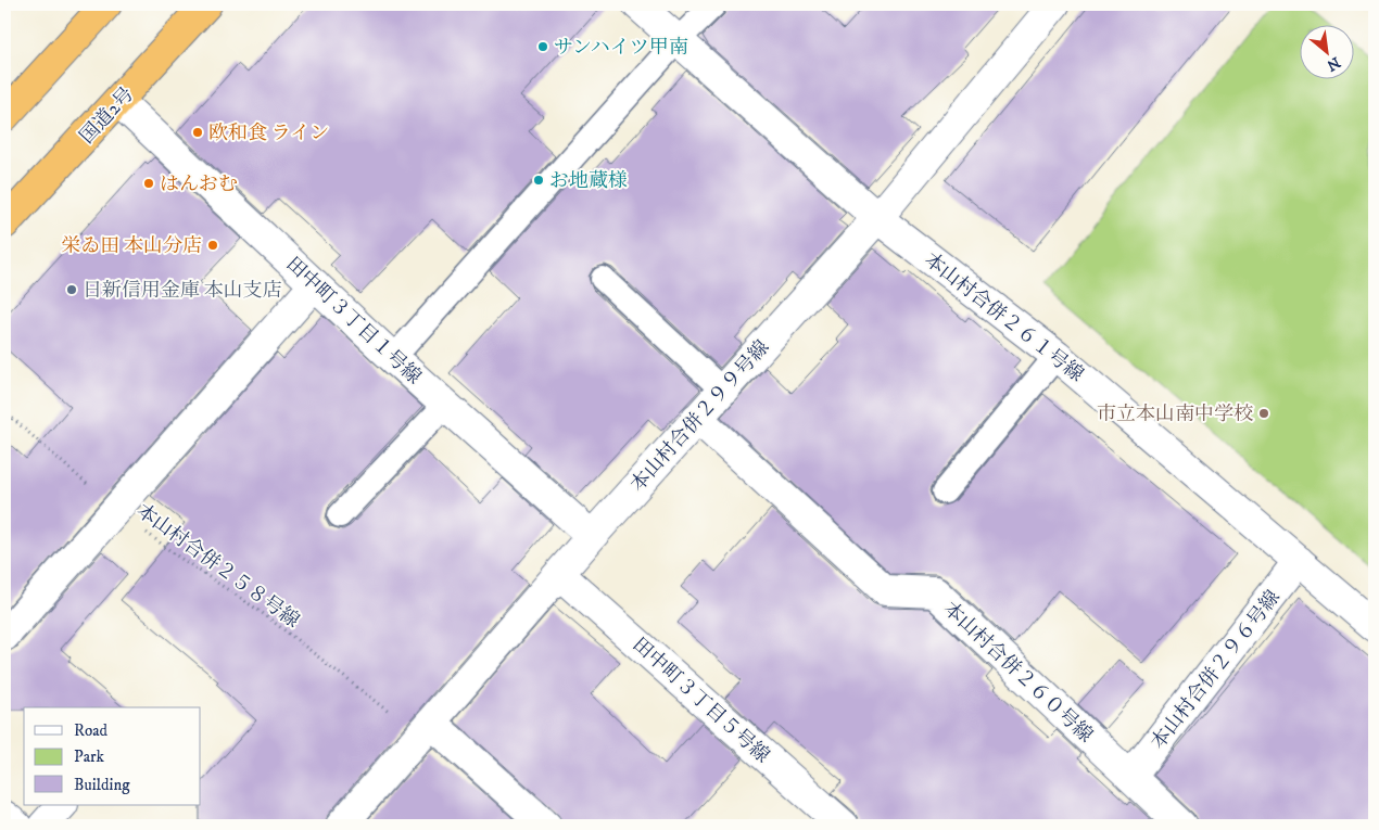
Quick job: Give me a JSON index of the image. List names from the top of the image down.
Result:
{
  "streets": {
    "highway": ["国道2号"],
    "street": [
      "本山村合併２６１号線",
      "田中町３丁目１号線",
      "本山村合併２９９号線",
      "本山村合併２９６号線",
      "本山村合併２６０号線",
      "田中町３丁目５号線"
    ],
    "path": ["本山村合併２５８号線"]
  },
  "crossings": [
    ["国道2号", "田中町３丁目１号線"],
    ["本山村合併２６１号線", "本山村合併２９９号線"],
    ["本山村合併２６１号線", "本山村合併２９６号線"],
    ["田中町３丁目１号線", "本山村合併２９９号線"],
    ["本山村合併２９９号線", "本山村合併２５８号線"],
    ["本山村合併２９９号線", "本山村合併２６０号線"],
    ["本山村合併２９９号線", "田中町３丁目５号線"],
    ["本山村合併２９６号線", "本山村合併２６０号線"]
  ],
  "places": [
    "サンハイツ甲南",
    "欧和食 ライン",
    "お地蔵様",
    "はんおむ",
    "栄ゐ田 本山分店",
    "日新信用金庫 本山支店",
    "市立本山南中学校"
  ],
  "legend": ["Road", "Park", "Building"],
  "north": "bottom right"
}
